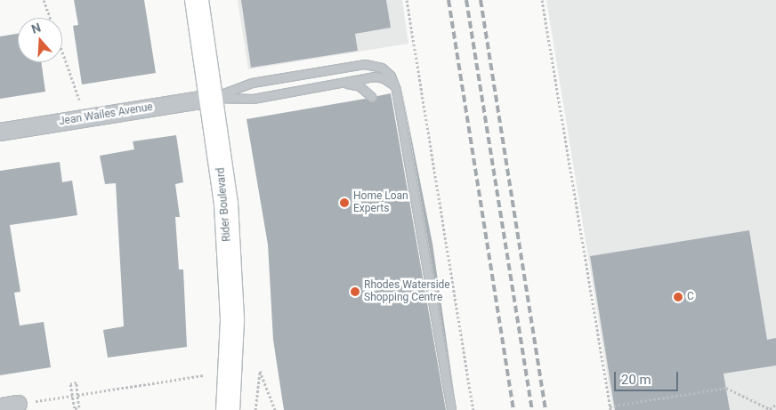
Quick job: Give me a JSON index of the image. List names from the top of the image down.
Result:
{
  "streets": {
    "street": ["Jean Wailes Avenue", "Rider Boulevard"]
  },
  "crossings": [
    ["Jean Wailes Avenue", "Rider Boulevard"]
  ],
  "places": ["Home Loan Experts", "Rhodes Waterside Shopping Centre", "C"],
  "scale_bar": "20 m",
  "north": "top"
}
